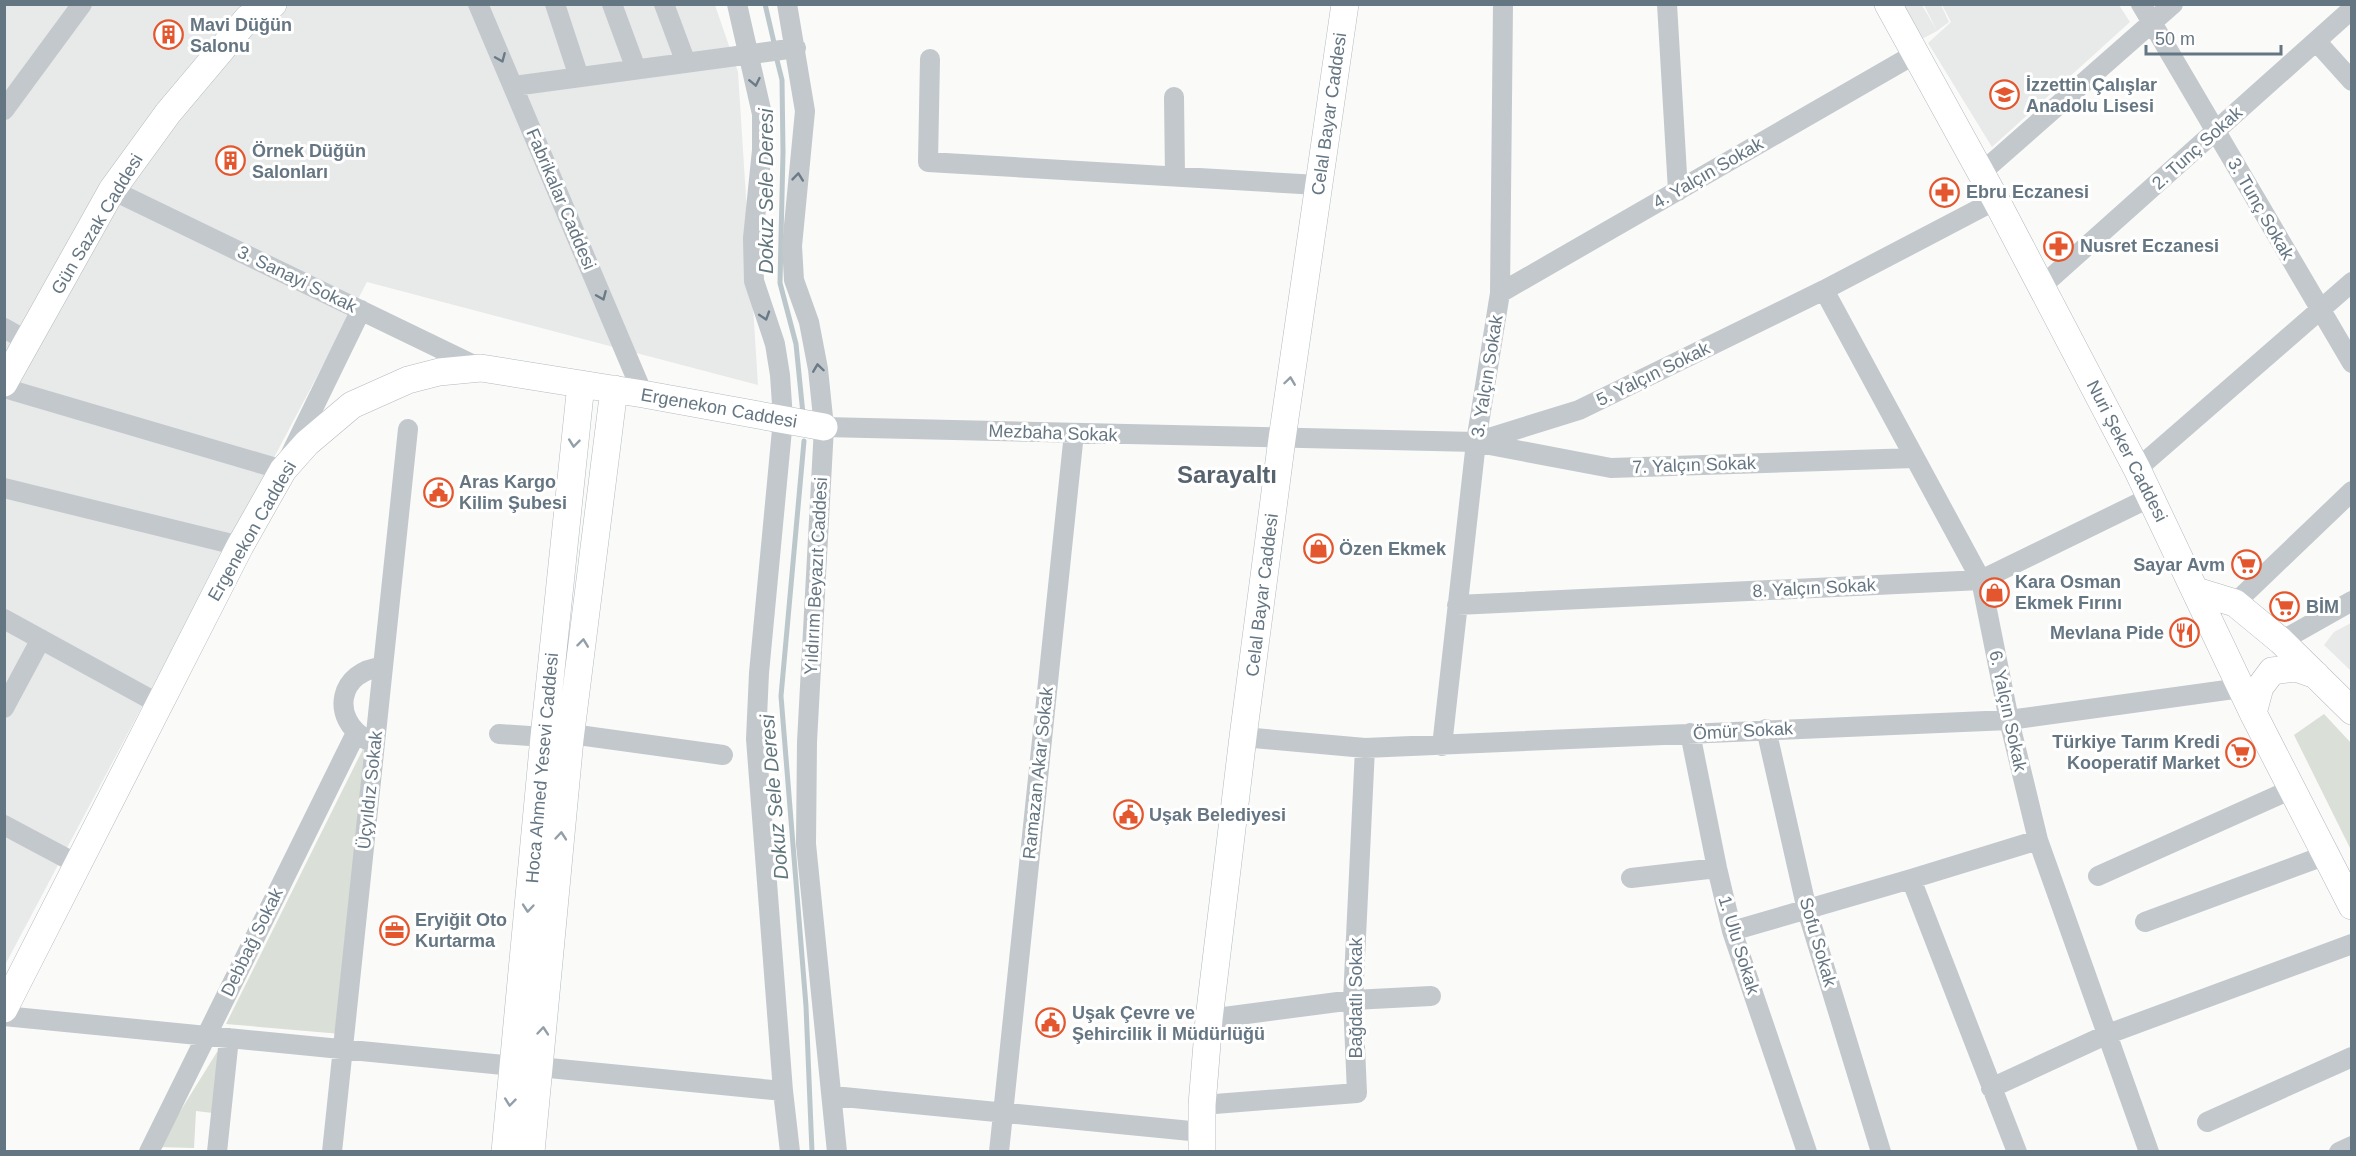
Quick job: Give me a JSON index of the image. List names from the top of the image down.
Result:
{
  "streets": {
    "street": [
      "Celal Bayar Caddesi",
      "2. Tunç Sokak",
      "4. Yalçın Sokak",
      "Fabrikalar Caddesi",
      "3. Tunç Sokak",
      "Gün Sazak Caddesi",
      "3. Sanayi Sokak",
      "5. Yalçın Sokak",
      "3. Yalçın Sokak",
      "Ergenekon Caddesi",
      "Mezbaha Sokak",
      "Nuri Şeker Caddesi",
      "7. Yalçın Sokak",
      "Yıldırım Beyazıt Caddesi",
      "8. Yalçın Sokak",
      "6. Yalçın Sokak",
      "Ömür Sokak",
      "Hoca Ahmed Yesevi Caddesi",
      "Ramazan Akar Sokak",
      "Üçyıldız Sokak",
      "Debbağ Sokak",
      "Sofu Sokak",
      "1. Ulu Sokak",
      "Bağdatlı Sokak"
    ]
  },
  "crossings": [
    ["Celal Bayar Caddesi", "5. Yalçın Sokak"],
    ["Celal Bayar Caddesi", "Mezbaha Sokak"],
    ["Celal Bayar Caddesi", "Ömür Sokak"],
    ["Celal Bayar Caddesi", "Bağdatlı Sokak"],
    ["2. Tunç Sokak", "3. Tunç Sokak"],
    ["2. Tunç Sokak", "Nuri Şeker Caddesi"],
    ["4. Yalçın Sokak", "3. Yalçın Sokak"],
    ["4. Yalçın Sokak", "Nuri Şeker Caddesi"],
    ["Fabrikalar Caddesi", "Ergenekon Caddesi"],
    ["Gün Sazak Caddesi", "3. Sanayi Sokak"],
    ["3. Sanayi Sokak", "Ergenekon Caddesi"],
    ["5. Yalçın Sokak", "3. Yalçın Sokak"],
    ["5. Yalçın Sokak", "Mezbaha Sokak"],
    ["5. Yalçın Sokak", "Nuri Şeker Caddesi"],
    ["5. Yalçın Sokak", "7. Yalçın Sokak"],
    ["5. Yalçın Sokak", "6. Yalçın Sokak"],
    ["3. Yalçın Sokak", "7. Yalçın Sokak"],
    ["3. Yalçın Sokak", "8. Yalçın Sokak"],
    ["3. Yalçın Sokak", "Ömür Sokak"],
    ["Ergenekon Caddesi", "Mezbaha Sokak"],
    ["Ergenekon Caddesi", "Yıldırım Beyazıt Caddesi"],
    ["Ergenekon Caddesi", "Hoca Ahmed Yesevi Caddesi"],
    ["Mezbaha Sokak", "Yıldırım Beyazıt Caddesi"],
    ["Mezbaha Sokak", "Ramazan Akar Sokak"],
    ["Nuri Şeker Caddesi", "8. Yalçın Sokak"],
    ["Nuri Şeker Caddesi", "Ömür Sokak"],
    ["7. Yalçın Sokak", "6. Yalçın Sokak"],
    ["8. Yalçın Sokak", "6. Yalçın Sokak"],
    ["6. Yalçın Sokak", "Ömür Sokak"],
    ["Ömür Sokak", "Sofu Sokak"],
    ["Ömür Sokak", "1. Ulu Sokak"],
    ["Ömür Sokak", "Bağdatlı Sokak"]
  ],
  "districts": ["Sarayaltı"],
  "water": ["Dokuz Sele Deresi"],
  "places": {
    "building": ["Mavi Düğün Salonu", "Örnek Düğün Salonları"],
    "school or university": ["İzzettin Çalışlar Anadolu Lisesi"],
    "pharmacy": ["Ebru Eczanesi", "Nusret Eczanesi"],
    "public building": ["Aras Kargo Kilim Şubesi", "Uşak Belediyesi", "Uşak Çevre ve Şehircilik İl Müdürlüğü"],
    "shop": ["Özen Ekmek", "Kara Osman Ekmek Fırını"],
    "supermarket": ["Sayar Avm", "BİM", "Türkiye Tarım Kredi Kooperatif Market"],
    "restaurant": ["Mevlana Pide"],
    "office": ["Eryiğit Oto Kurtarma"]
  },
  "scale_bar": "50 m"
}
